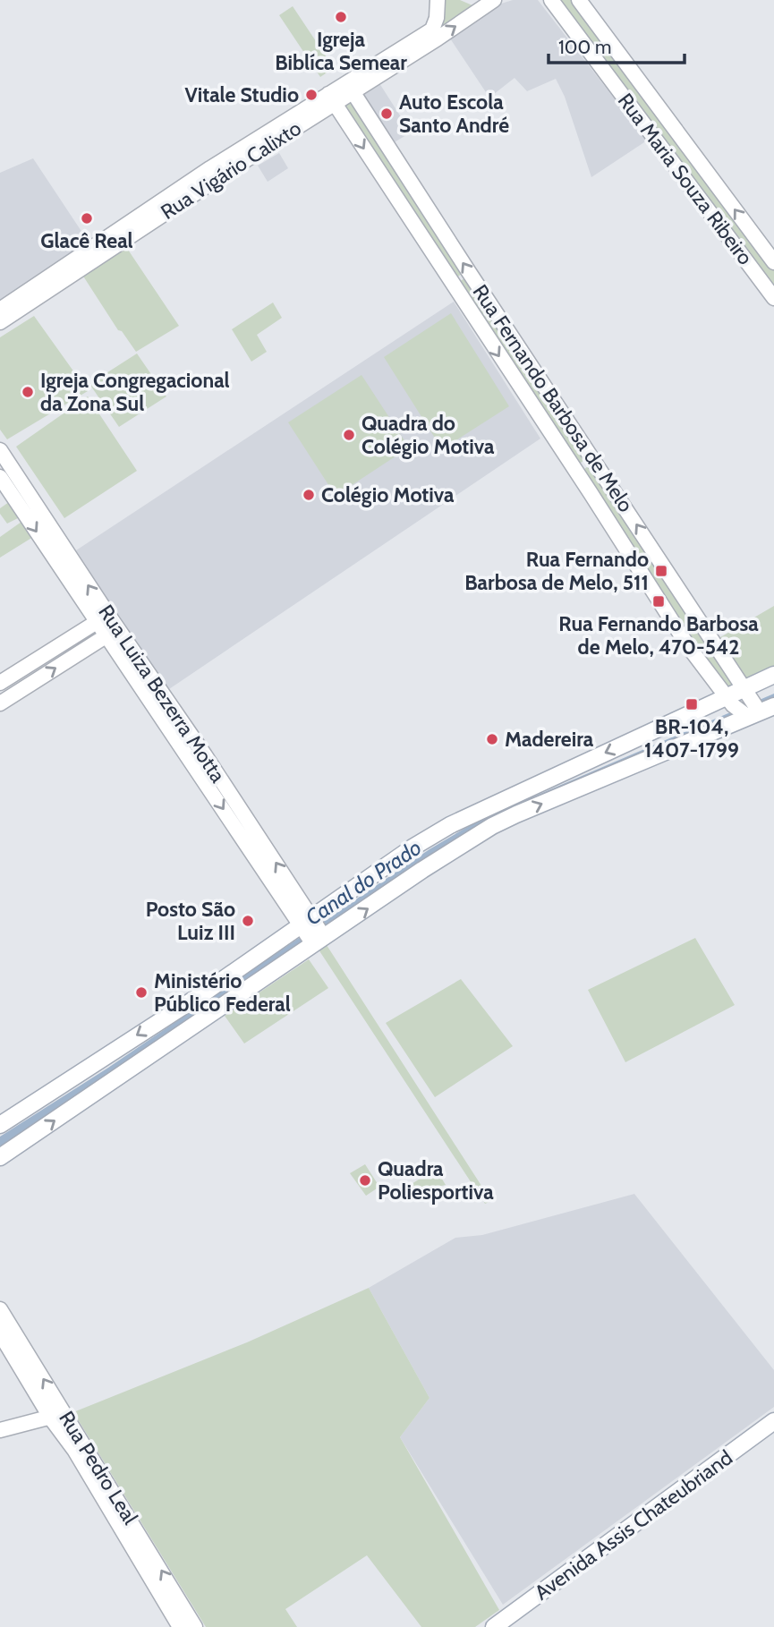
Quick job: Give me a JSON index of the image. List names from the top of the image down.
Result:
{
  "streets": {
    "main road": ["Avenida Assis Chateubriand"],
    "street": [
      "Rua Vigário Calixto",
      "Rua Maria Souza Ribeiro",
      "Rua Fernando Barbosa de Melo",
      "Rua Luiza Bezerra Motta",
      "Rua Pedro Leal"
    ]
  },
  "crossings": [
    ["Rua Vigário Calixto", "Rua Fernando Barbosa de Melo"]
  ],
  "water": ["Canal do Prado"],
  "places": {
    "other": [
      "Igreja Biblíca Semear",
      "Vitale Studio",
      "Auto Escola Santo André",
      "Glacê Real",
      "Igreja Congregacional da Zona Sul",
      "Quadra do Colégio Motiva",
      "Colégio Motiva",
      "Madereira",
      "Posto São Luiz III",
      "Ministério Público Federal",
      "Quadra Poliesportiva"
    ],
    "transit": ["Rua Fernando Barbosa de Melo, 511", "Rua Fernando Barbosa de Melo, 470-542", "BR-104, 1407-1799"]
  },
  "scale_bar": "100 m"
}
